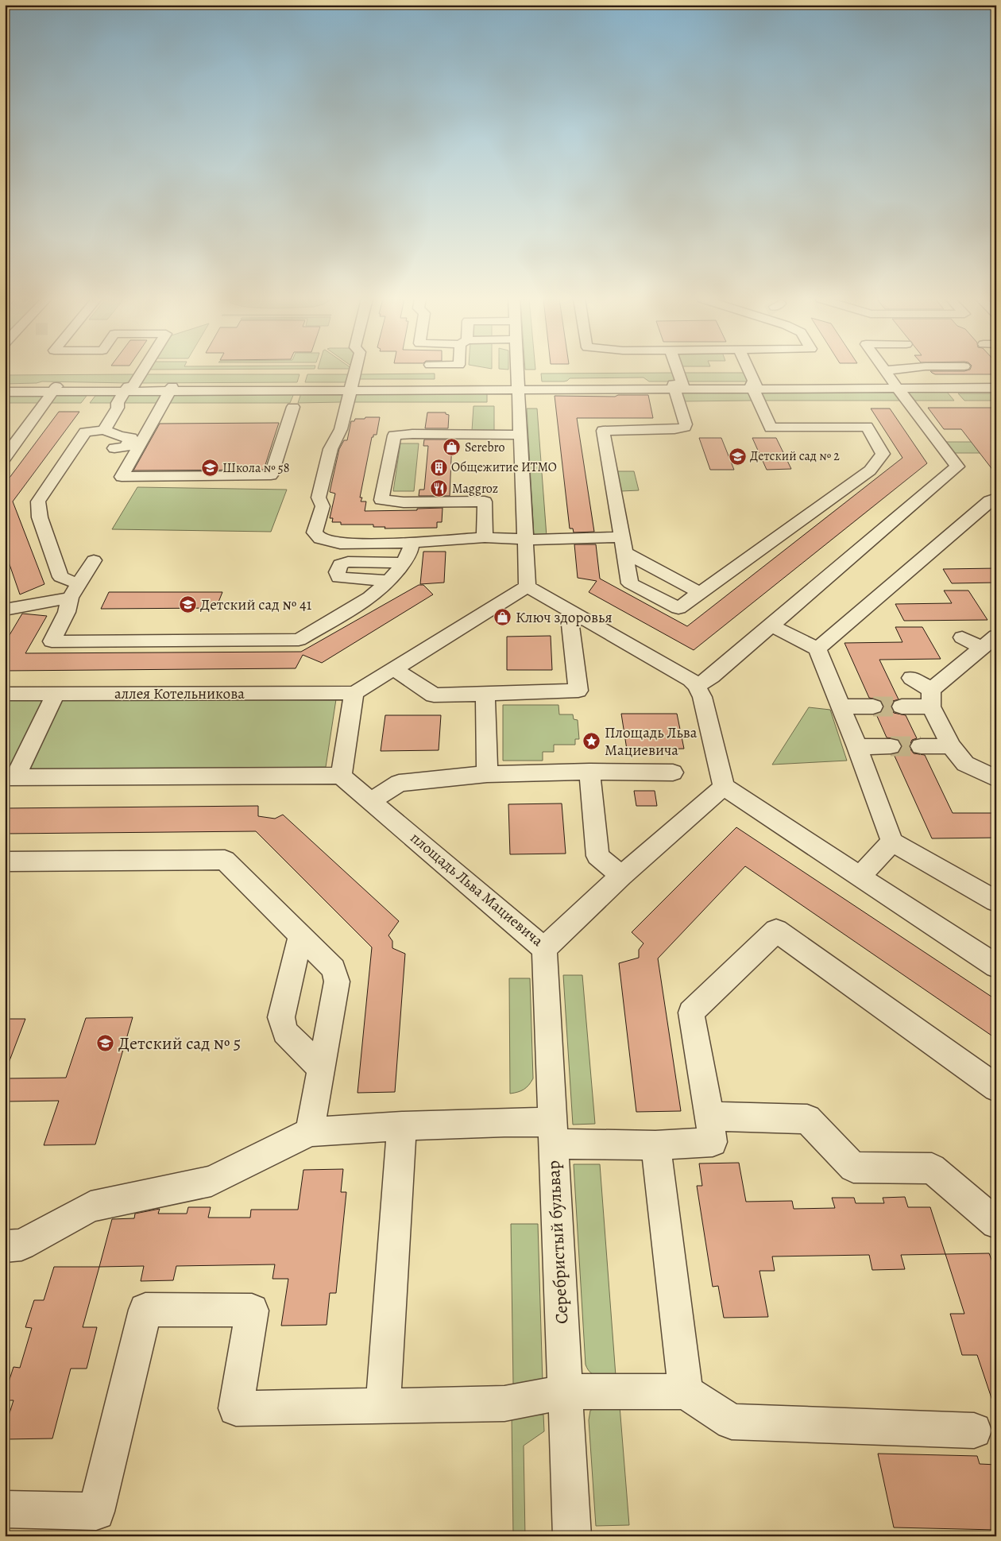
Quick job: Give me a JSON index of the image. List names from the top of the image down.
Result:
{
  "streets": {
    "street": ["аллея Котельникова", "площадь Льва Мациевича", "Серебристый бульвар"]
  },
  "crossings": [
    ["площадь Льва Мациевича", "Серебристый бульвар"]
  ],
  "places": {
    "shop": ["Serebro", "Ключ здоровья"],
    "school or university": [
      "Детский сад № 2",
      "Школа № 58",
      "Детский сад № 41",
      "Детский сад № 5"
    ],
    "building": ["Общежитие ИТМО"],
    "restaurant": ["Maggroz"],
    "place": ["Площадь Льва Мациевича"]
  }
}
